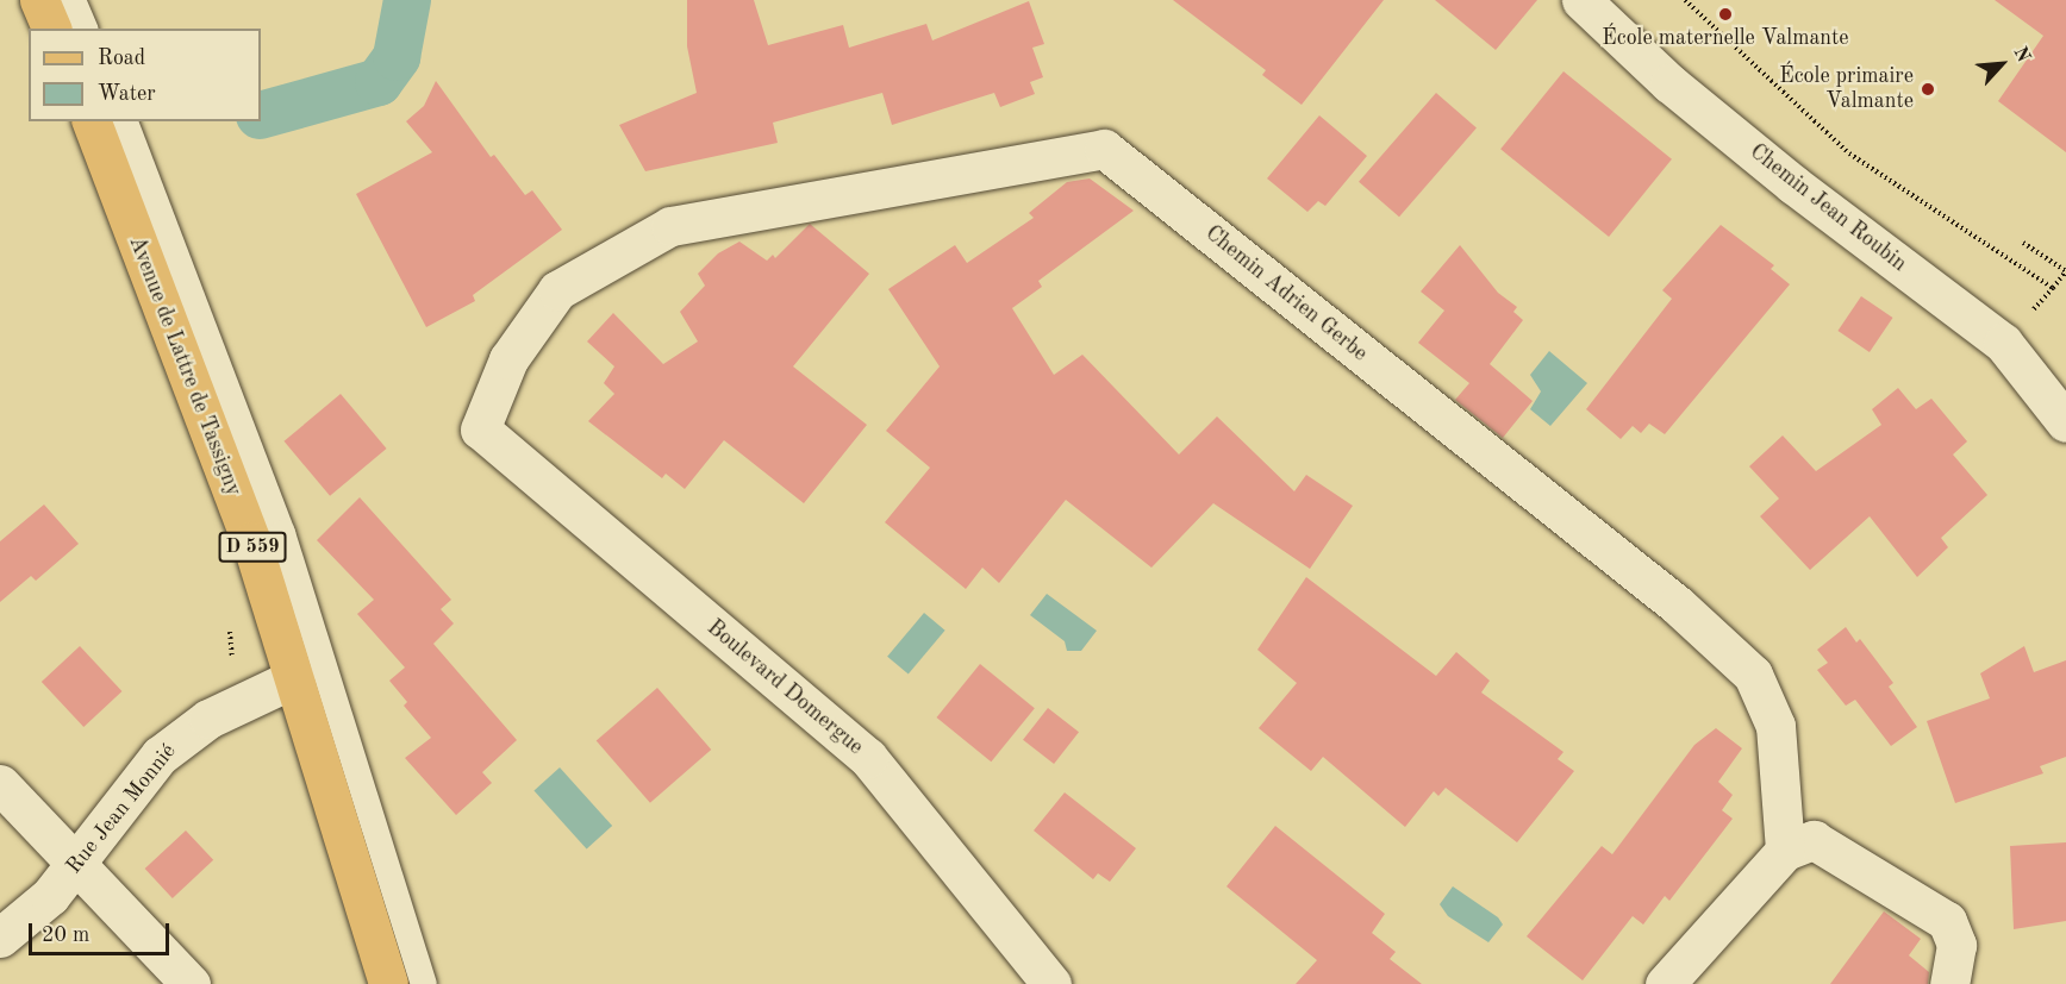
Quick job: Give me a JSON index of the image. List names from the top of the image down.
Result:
{
  "streets": {
    "main road": ["Avenue de Lattre de Tassigny", "D 559"],
    "street": [
      "Chemin Jean Roubin",
      "Chemin Adrien Gerbe",
      "Boulevard Domergue",
      "Rue Jean Monnié"
    ]
  },
  "crossings": [
    ["Chemin Adrien Gerbe", "Boulevard Domergue"],
    ["Avenue de Lattre de Tassigny", "Rue Jean Monnié"]
  ],
  "places": ["École maternelle Valmante", "École primaire Valmante"],
  "legend": ["Road", "Water"],
  "scale_bar": "20 m",
  "north": "top right"
}
